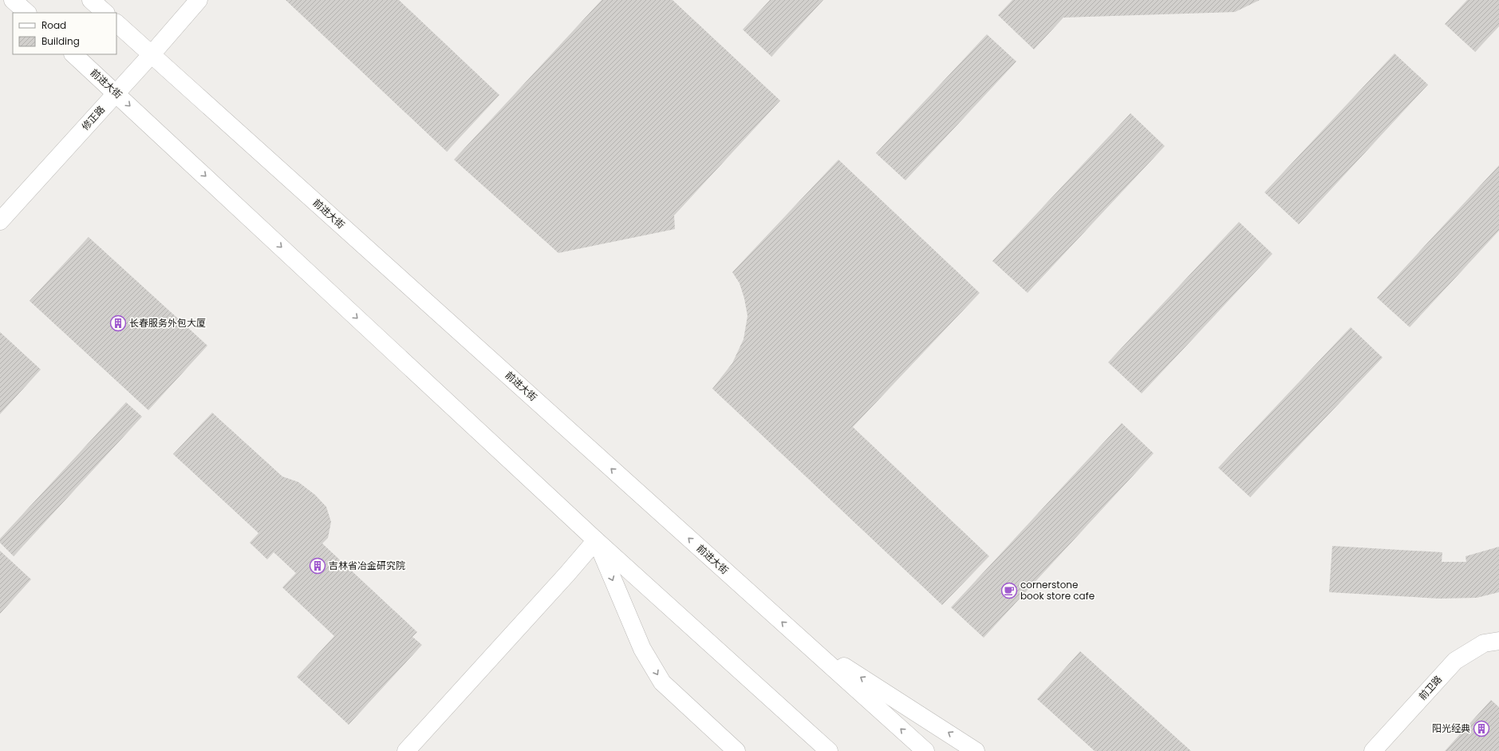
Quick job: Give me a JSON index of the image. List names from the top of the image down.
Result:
{
  "streets": {
    "main road": ["前进大街", "修正路", "前卫路"]
  },
  "crossings": [
    ["前进大街", "修正路"]
  ],
  "places": {
    "building": ["长春服务外包大厦", "吉林省冶金研究院", "阳光经典"],
    "cafe": ["cornerstone book store cafe"]
  },
  "legend": ["Road", "Building"]
}
